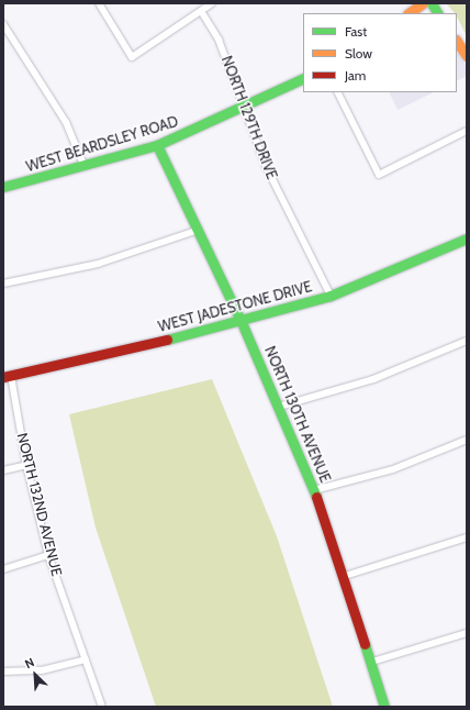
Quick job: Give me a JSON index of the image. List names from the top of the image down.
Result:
{
  "streets": {
    "street": [
      "NORTH 129TH DRIVE",
      "WEST BEARDSLEY ROAD",
      "WEST JADESTONE DRIVE",
      "NORTH 130TH AVENUE",
      "NORTH 132ND AVENUE"
    ]
  },
  "crossings": [
    ["NORTH 129TH DRIVE", "WEST BEARDSLEY ROAD"],
    ["NORTH 129TH DRIVE", "WEST JADESTONE DRIVE"],
    ["WEST BEARDSLEY ROAD", "NORTH 130TH AVENUE"],
    ["WEST JADESTONE DRIVE", "NORTH 130TH AVENUE"],
    ["WEST JADESTONE DRIVE", "NORTH 132ND AVENUE"]
  ],
  "legend": ["Fast", "Slow", "Jam"],
  "north": "top left"
}
